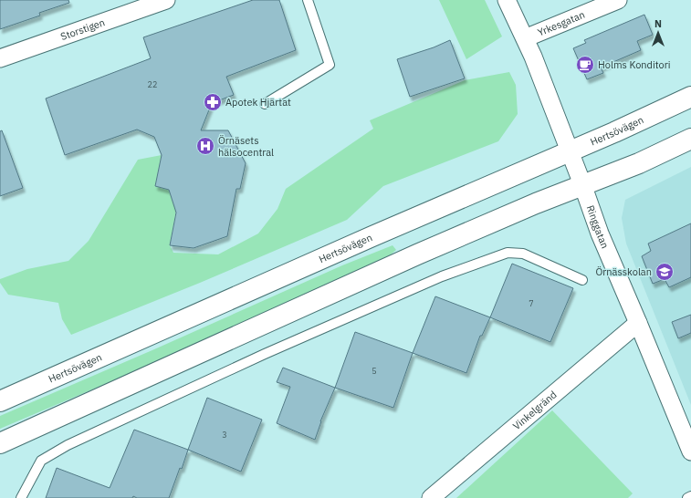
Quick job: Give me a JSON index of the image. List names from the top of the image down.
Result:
{
  "streets": {
    "main road": ["Hertsövägen"],
    "street": [
      "Yrkesgatan",
      "Storstigen",
      "Ringgatan",
      "Vinkelgränd"
    ]
  },
  "crossings": [
    ["Yrkesgatan", "Ringgatan"],
    ["Hertsövägen", "Ringgatan"],
    ["Ringgatan", "Vinkelgränd"]
  ],
  "places": {
    "cafe": ["Holms Konditori"],
    "pharmacy": ["Apotek Hjärtat"],
    "hospital": ["Örnäsets hälsocentral"],
    "school or university": ["Örnässkolan"]
  },
  "house_numbers": [
    "22",
    "7",
    "5",
    "3"
  ],
  "north": "top"
}
